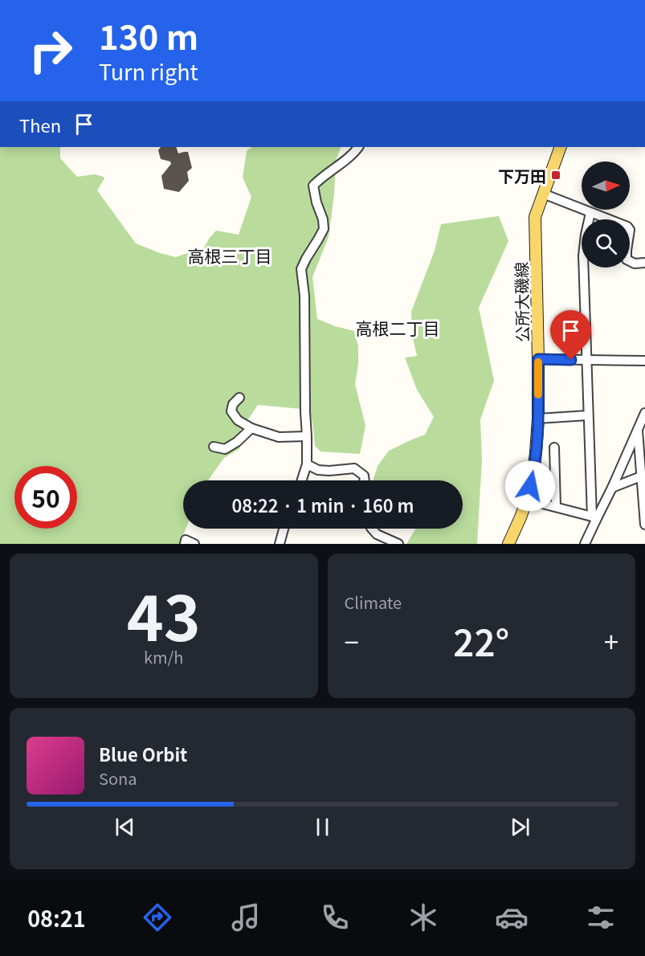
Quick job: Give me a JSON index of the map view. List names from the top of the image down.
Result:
{
  "streets": {
    "main road": ["公所大磯線"]
  },
  "districts": ["高根三丁目", "高根二丁目"],
  "places": {
    "transit": ["下万田"]
  },
  "north": "right",
  "page": {
    "turn": ["130 m", "Turn right"],
    "then": "Then",
    "limit": "50",
    "trip": "08:22 · 1 min · 160 m",
    "tile": [
      ["43", "km/h"],
      "Climate"
    ],
    "heat": ["−", "22°", "+"],
    "song": ["Blue Orbit", "Sona"],
    "tabs": "08:21"
  }
}
